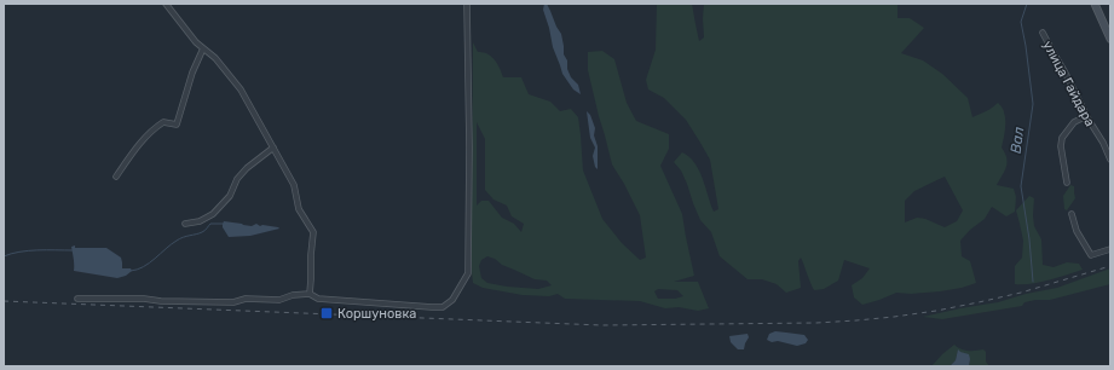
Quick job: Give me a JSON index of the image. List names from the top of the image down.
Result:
{
  "streets": {
    "street": ["улица Гайдара"]
  },
  "water": ["Вал"],
  "places": {
    "transit": ["Коршуновка"]
  }
}
